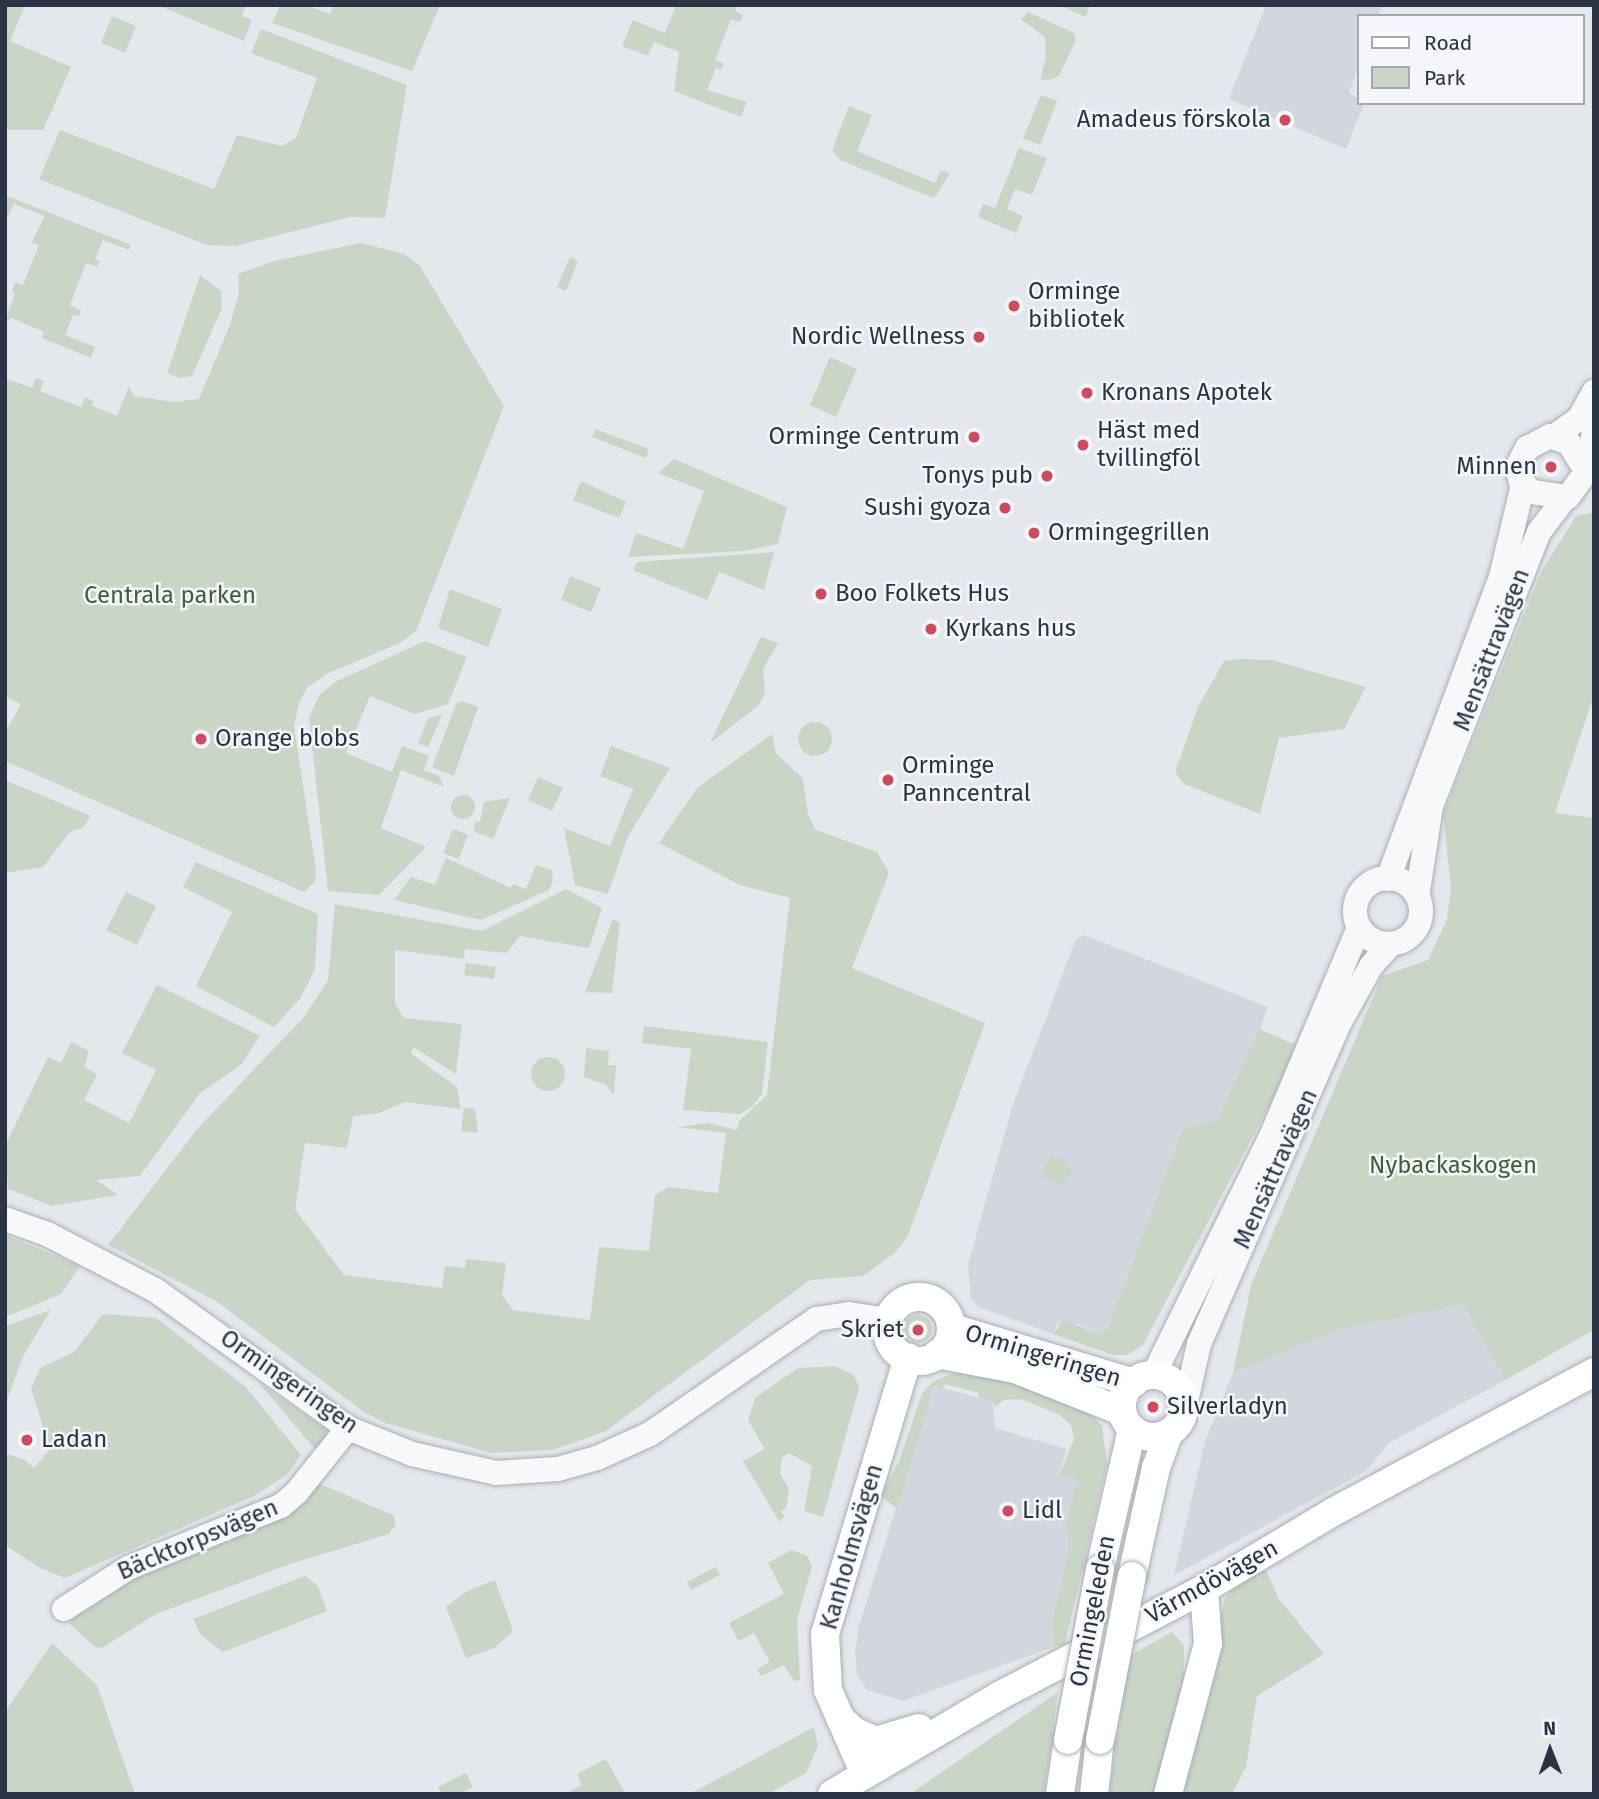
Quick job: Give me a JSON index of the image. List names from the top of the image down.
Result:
{
  "streets": {
    "main road": [
      "Ormingeringen",
      "Kanholmsvägen",
      "Värmdövägen",
      "Ormingeleden"
    ],
    "street": ["Mensättravägen", "Bäcktorpsvägen"]
  },
  "crossings": [
    ["Mensättravägen", "Ormingeringen"],
    ["Mensättravägen", "Ormingeleden"],
    ["Ormingeringen", "Bäcktorpsvägen"],
    ["Ormingeringen", "Kanholmsvägen"],
    ["Ormingeringen", "Ormingeleden"],
    ["Kanholmsvägen", "Värmdövägen"]
  ],
  "parks": ["Centrala parken", "Nybackaskogen"],
  "places": [
    "Amadeus förskola",
    "Orminge bibliotek",
    "Nordic Wellness",
    "Kronans Apotek",
    "Orminge Centrum",
    "Häst med tvillingföl",
    "Minnen",
    "Tonys pub",
    "Sushi gyoza",
    "Ormingegrillen",
    "Boo Folkets Hus",
    "Kyrkans hus",
    "Orange blobs",
    "Orminge Panncentral",
    "Skriet",
    "Silverladyn",
    "Ladan",
    "Lidl"
  ],
  "legend": ["Road", "Park"],
  "north": "top"
}
